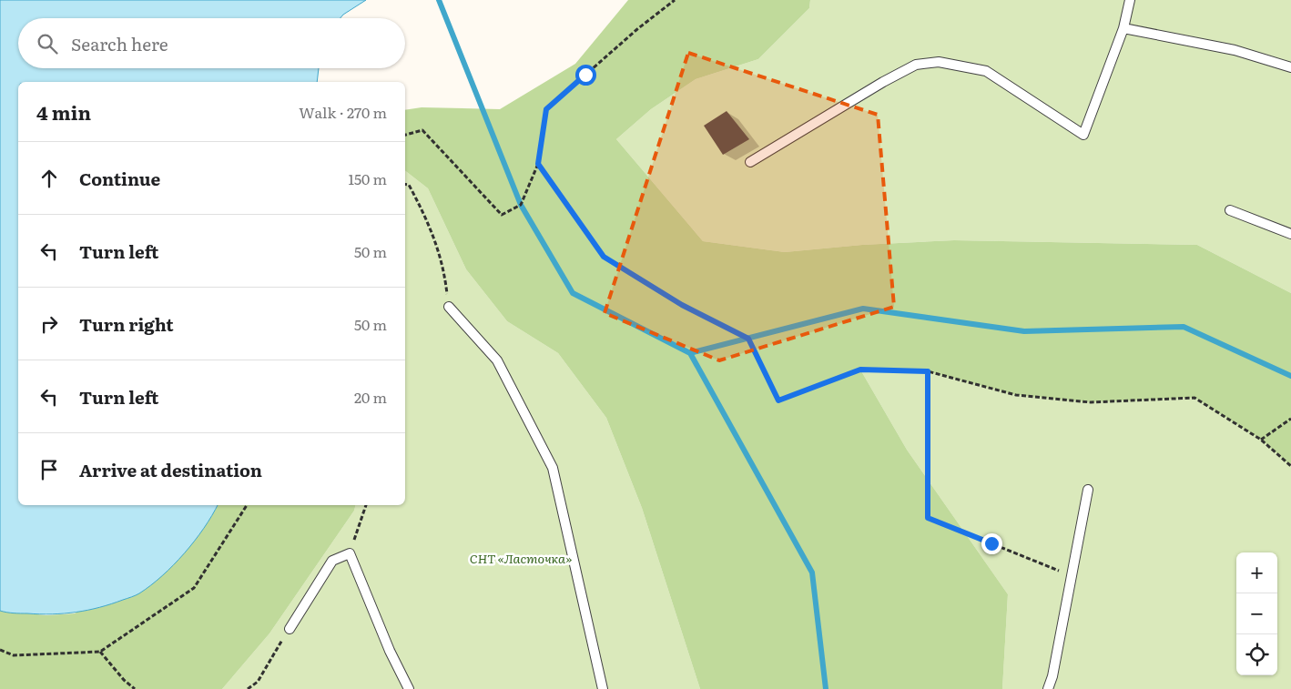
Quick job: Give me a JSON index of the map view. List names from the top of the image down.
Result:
{
  "parks": ["СНТ «Ласточка»"],
  "page": {
    "search": "Search here",
    "heading": ["4 min", "Walk · 270 m"],
    "list": [
      ["Continue", "150 m"],
      ["Turn left", "50 m"],
      ["Turn right", "50 m"],
      ["Turn left", "20 m"],
      "Arrive at destination"
    ],
    "map_buttons": ["+", "−"]
  }
}
